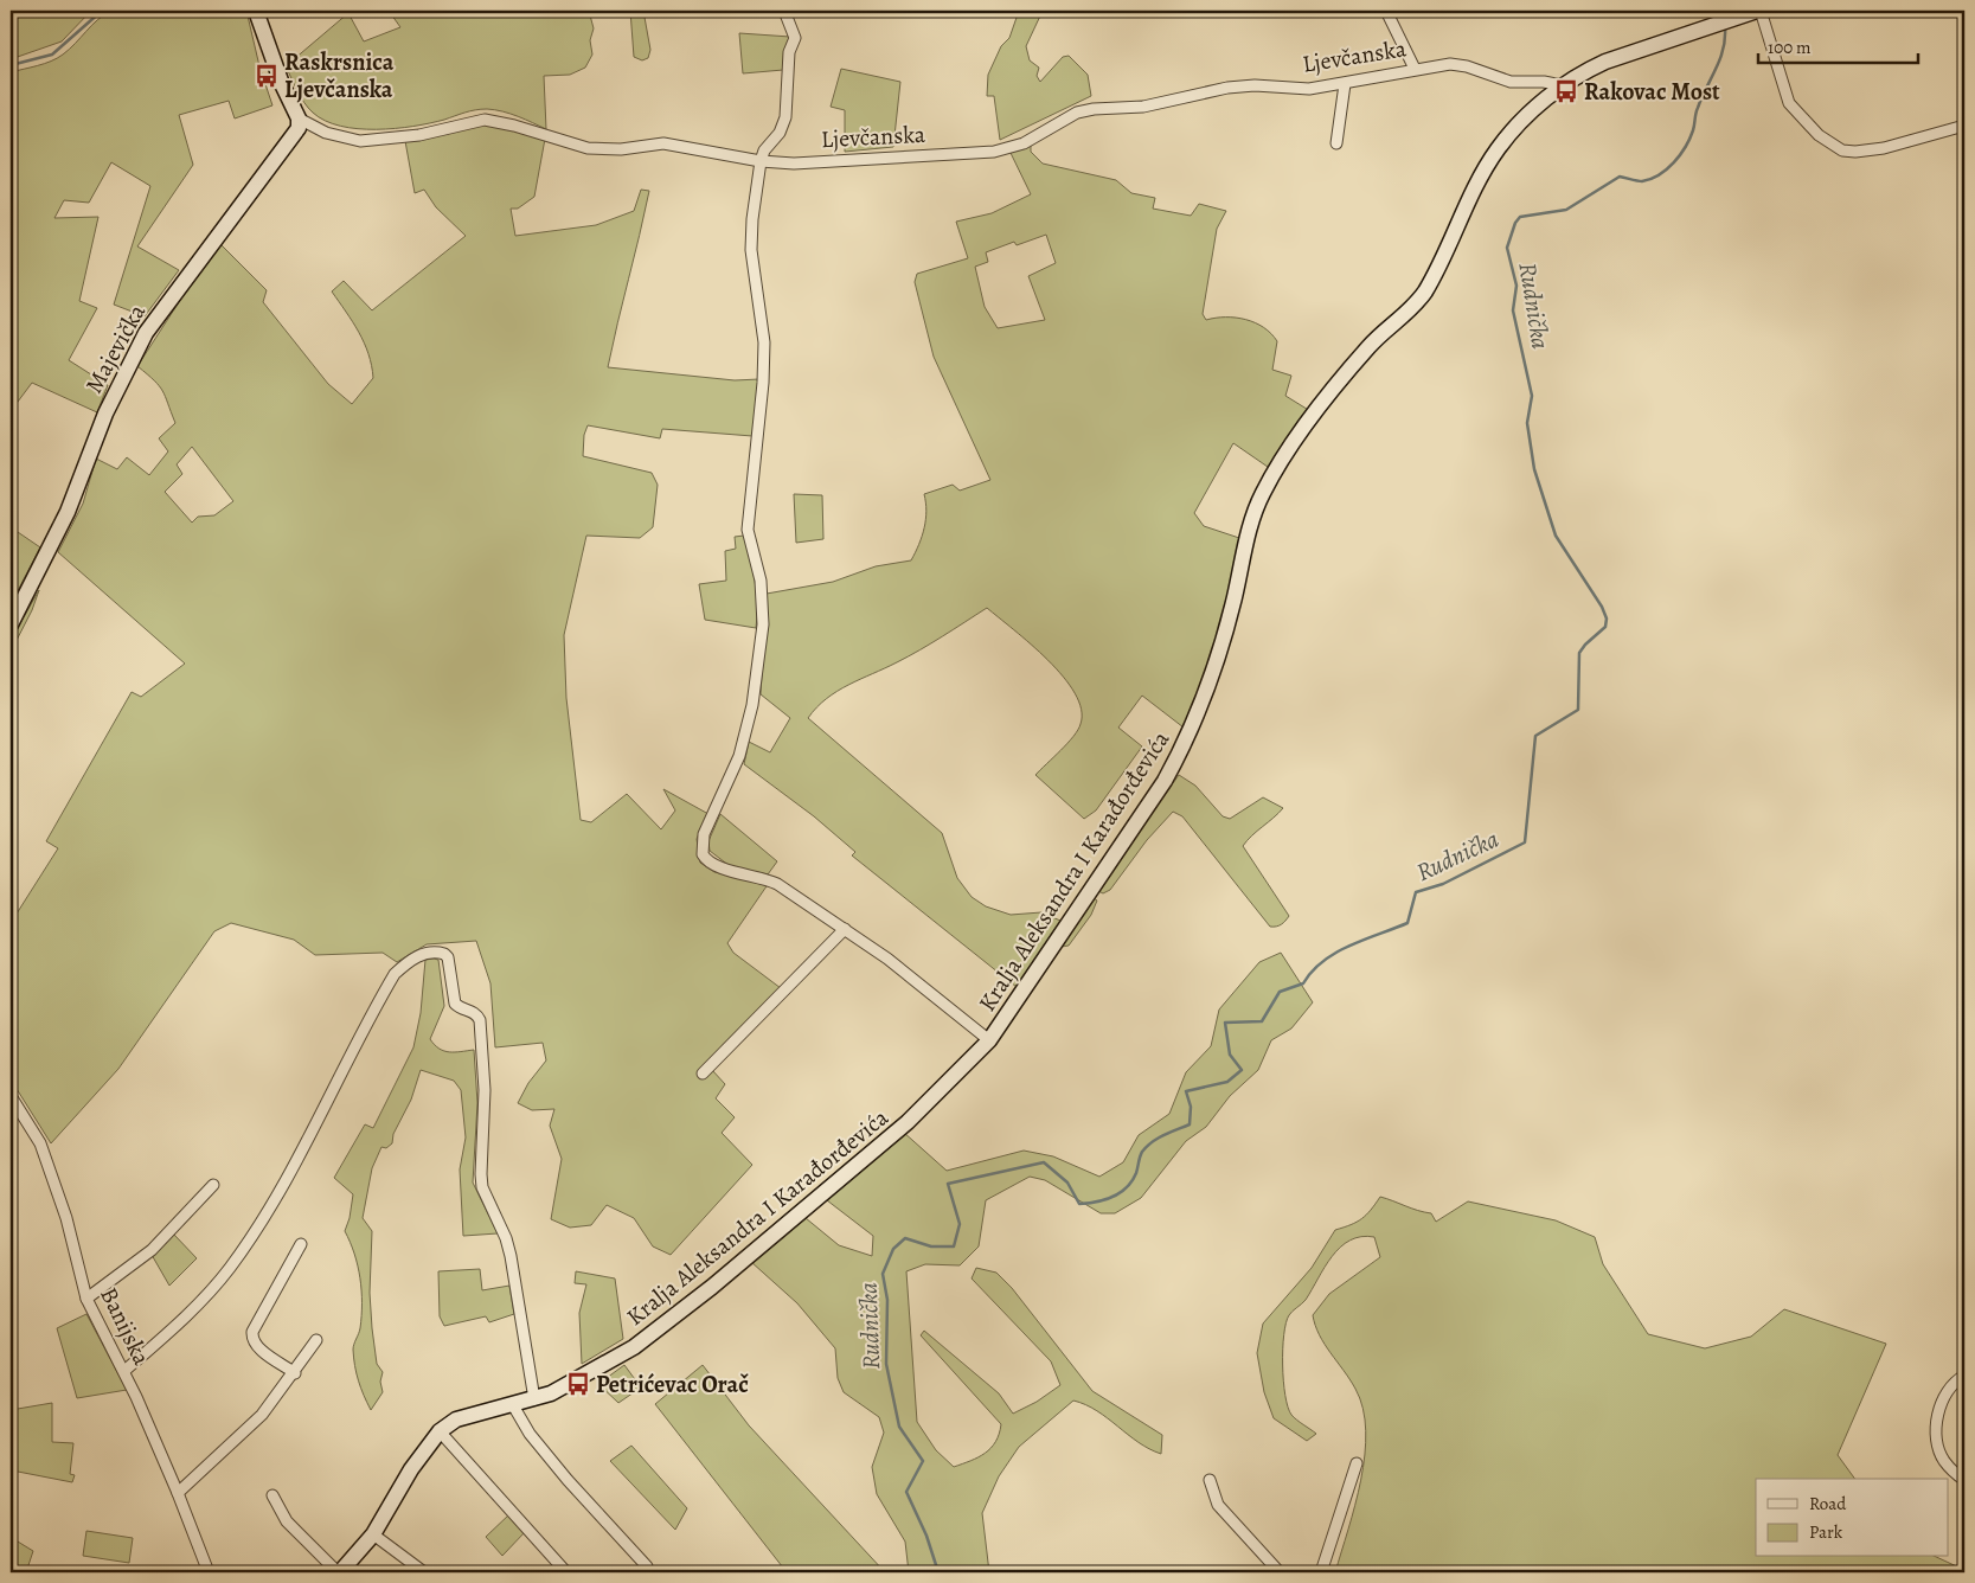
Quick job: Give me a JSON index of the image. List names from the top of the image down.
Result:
{
  "streets": {
    "street": [
      "Ljevčanska",
      "Majevička",
      "Kralja Aleksandra I Karađorđevića",
      "Banijska"
    ]
  },
  "crossings": [
    ["Ljevčanska", "Majevička"],
    ["Ljevčanska", "Kralja Aleksandra I Karađorđevića"]
  ],
  "water": ["Rudnička"],
  "places": {
    "bus stop": ["Raskrsnica Ljevčanska", "Rakovac Most", "Petrićevac Orač"]
  },
  "legend": ["Road", "Park"],
  "scale_bar": "100 m"
}
